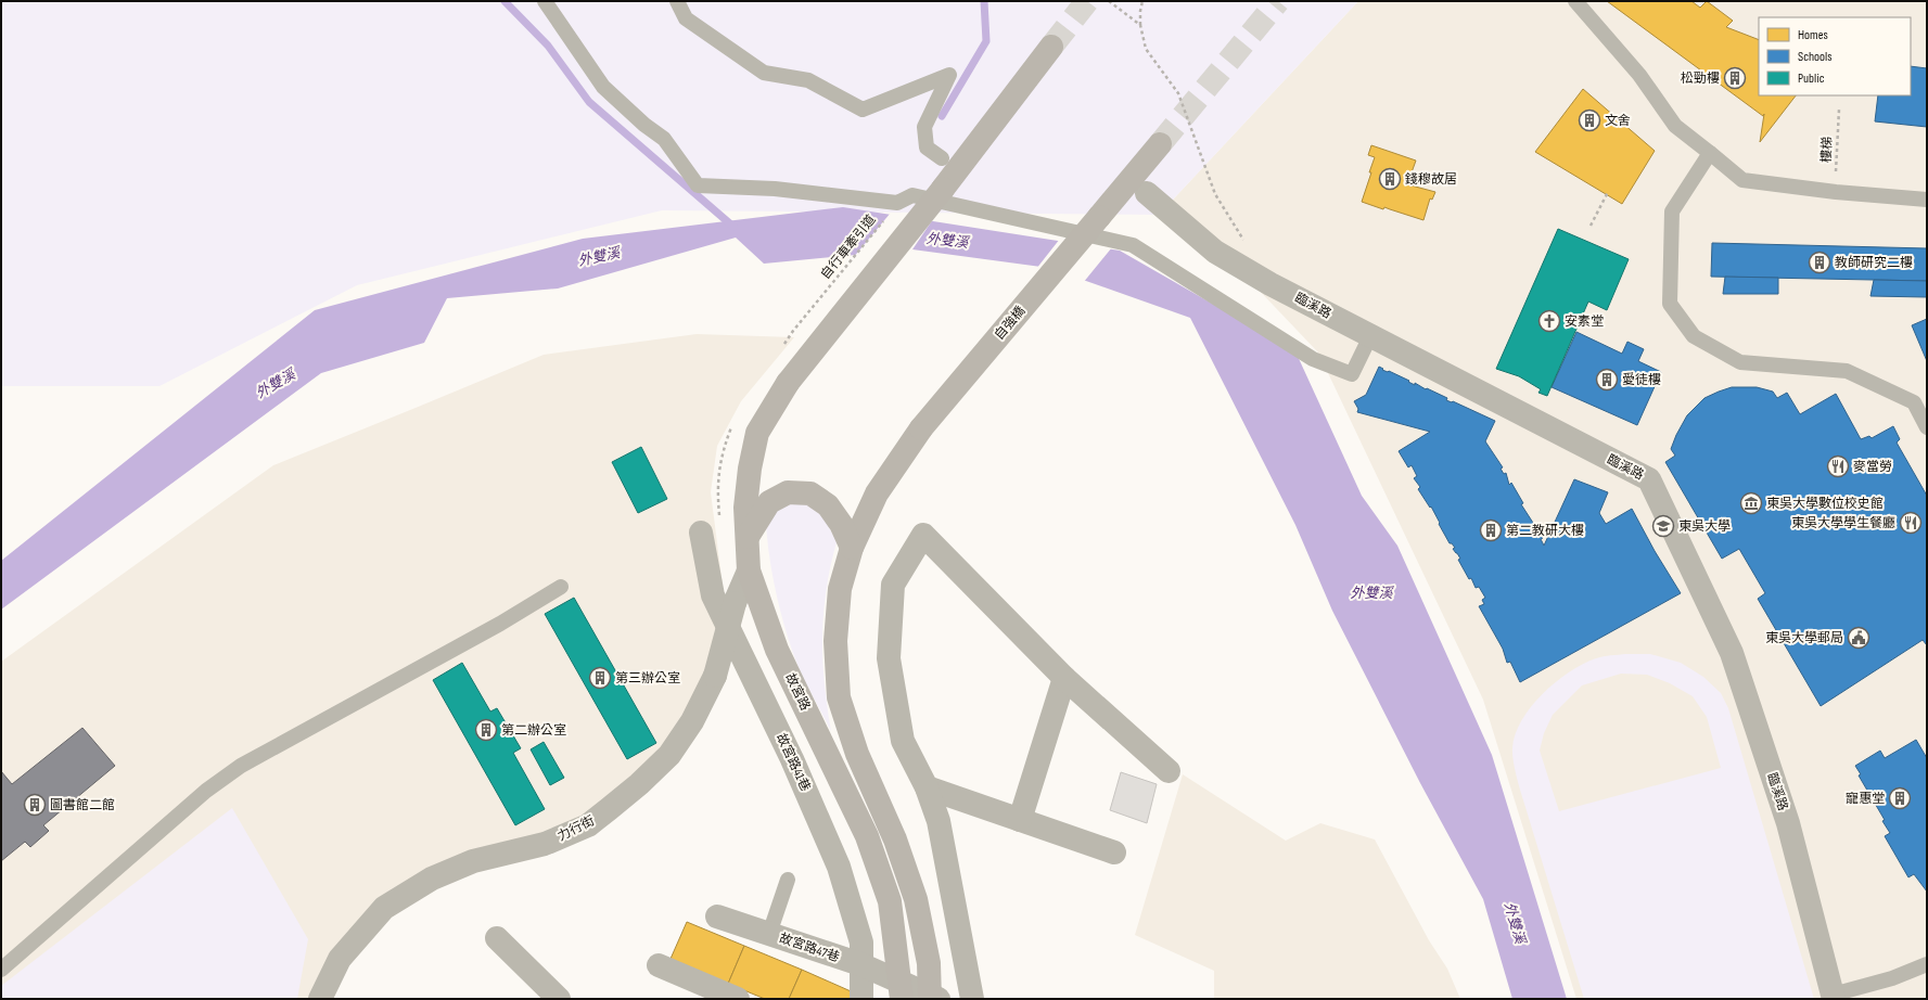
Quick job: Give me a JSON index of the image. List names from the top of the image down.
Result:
{
  "streets": {
    "main road": ["自強橋", "故宮路"],
    "street": [
      "臨溪路",
      "故宮路41巷",
      "力行街",
      "故宮路47巷"
    ],
    "path": ["樓梯", "自行車牽引道"]
  },
  "crossings": [
    ["故宮路", "力行街"],
    ["故宮路", "故宮路47巷"],
    ["故宮路41巷", "故宮路47巷"]
  ],
  "water": ["外雙溪"],
  "places": {
    "building": [
      "松勁樓",
      "文舍",
      "錢穆故居",
      "教師研究二樓",
      "愛徒樓",
      "第二教研大樓",
      "第三辦公室",
      "第二辦公室",
      "寵惠堂",
      "圖書館二館"
    ],
    "church": ["安素堂"],
    "restaurant": ["麥當勞", "東吳大學學生餐廳"],
    "museum": ["東吳大學數位校史館"],
    "school or university": ["東吳大學"],
    "public building": ["東吳大學郵局"]
  },
  "legend": ["Homes", "Schools", "Public"]
}
